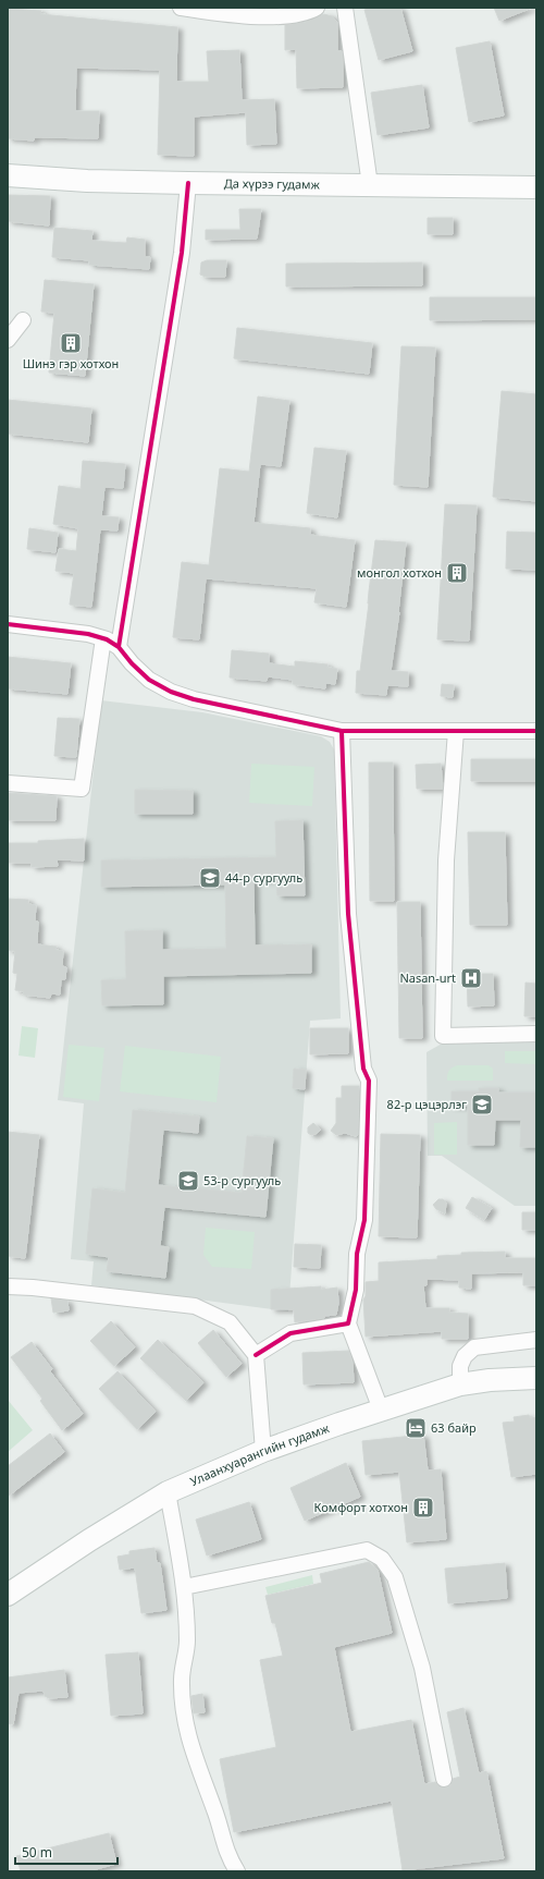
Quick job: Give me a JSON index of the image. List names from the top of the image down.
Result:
{
  "streets": {
    "main road": ["Да хүрээ гудамж", "Улаанхуарангийн гудамж"]
  },
  "places": {
    "building": ["Шинэ гэр хотхон", "монгол хотхон", "Комфорт хотхон"],
    "school or university": ["44-р сургууль", "82-р цэцэрлэг", "53-р сургууль"],
    "hospital": ["Nasan-urt"],
    "hotel": ["63 байр"]
  },
  "scale_bar": "50 m"
}
